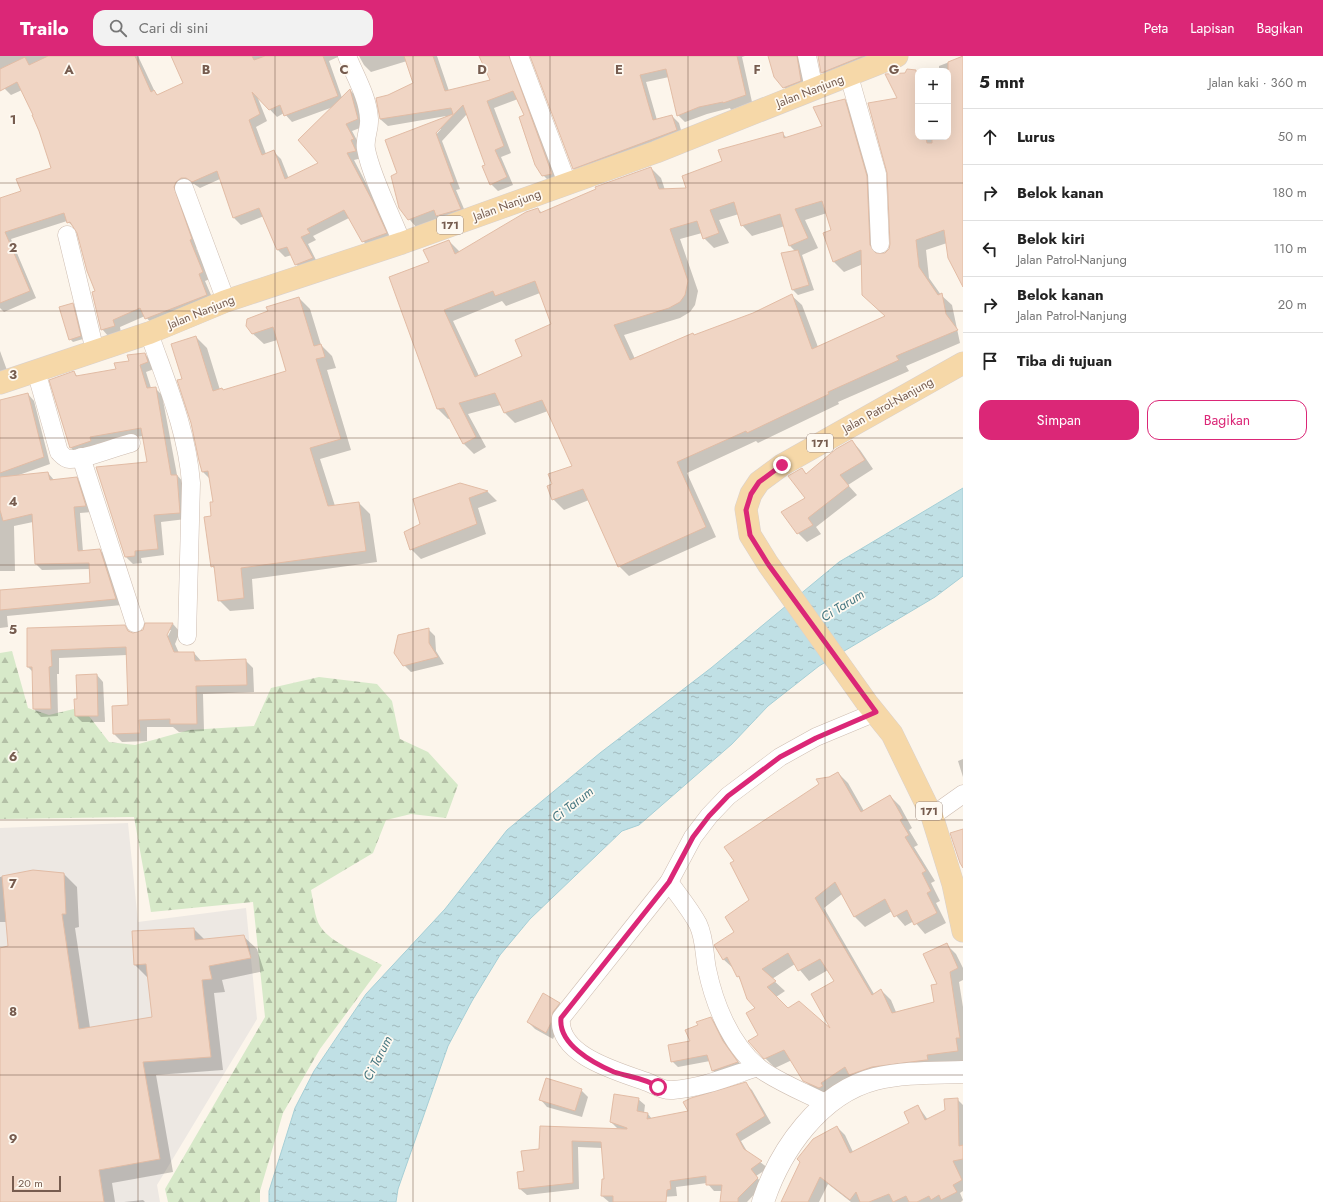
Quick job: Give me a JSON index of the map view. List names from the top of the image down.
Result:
{
  "streets": {
    "main road": ["Jalan Nanjung", "171", "Jalan Patrol-Nanjung"]
  },
  "water": ["Ci Tarum"],
  "scale_bar": "20 m",
  "page": {
    "header": "Trailo",
    "search": "Cari di sini",
    "nav": ["Peta", "Lapisan", "Bagikan"],
    "heading": ["5 mnt", "Jalan kaki · 360 m"],
    "map_buttons": ["+", "−"],
    "list": [
      ["Lurus", "50 m"],
      ["Belok kanan", "180 m"],
      ["Belok kiri", "Jalan Patrol-Nanjung", "110 m"],
      ["Belok kanan", "Jalan Patrol-Nanjung", "20 m"],
      "Tiba di tujuan"
    ],
    "buttons": ["Simpan", "Bagikan"],
    "scale": "20 m"
  },
  "grid": {
    "columns": [
      "A",
      "B",
      "C",
      "D",
      "E",
      "F",
      "G"
    ],
    "rows": [
      "1",
      "2",
      "3",
      "4",
      "5",
      "6",
      "7",
      "8",
      "9"
    ]
  }
}
